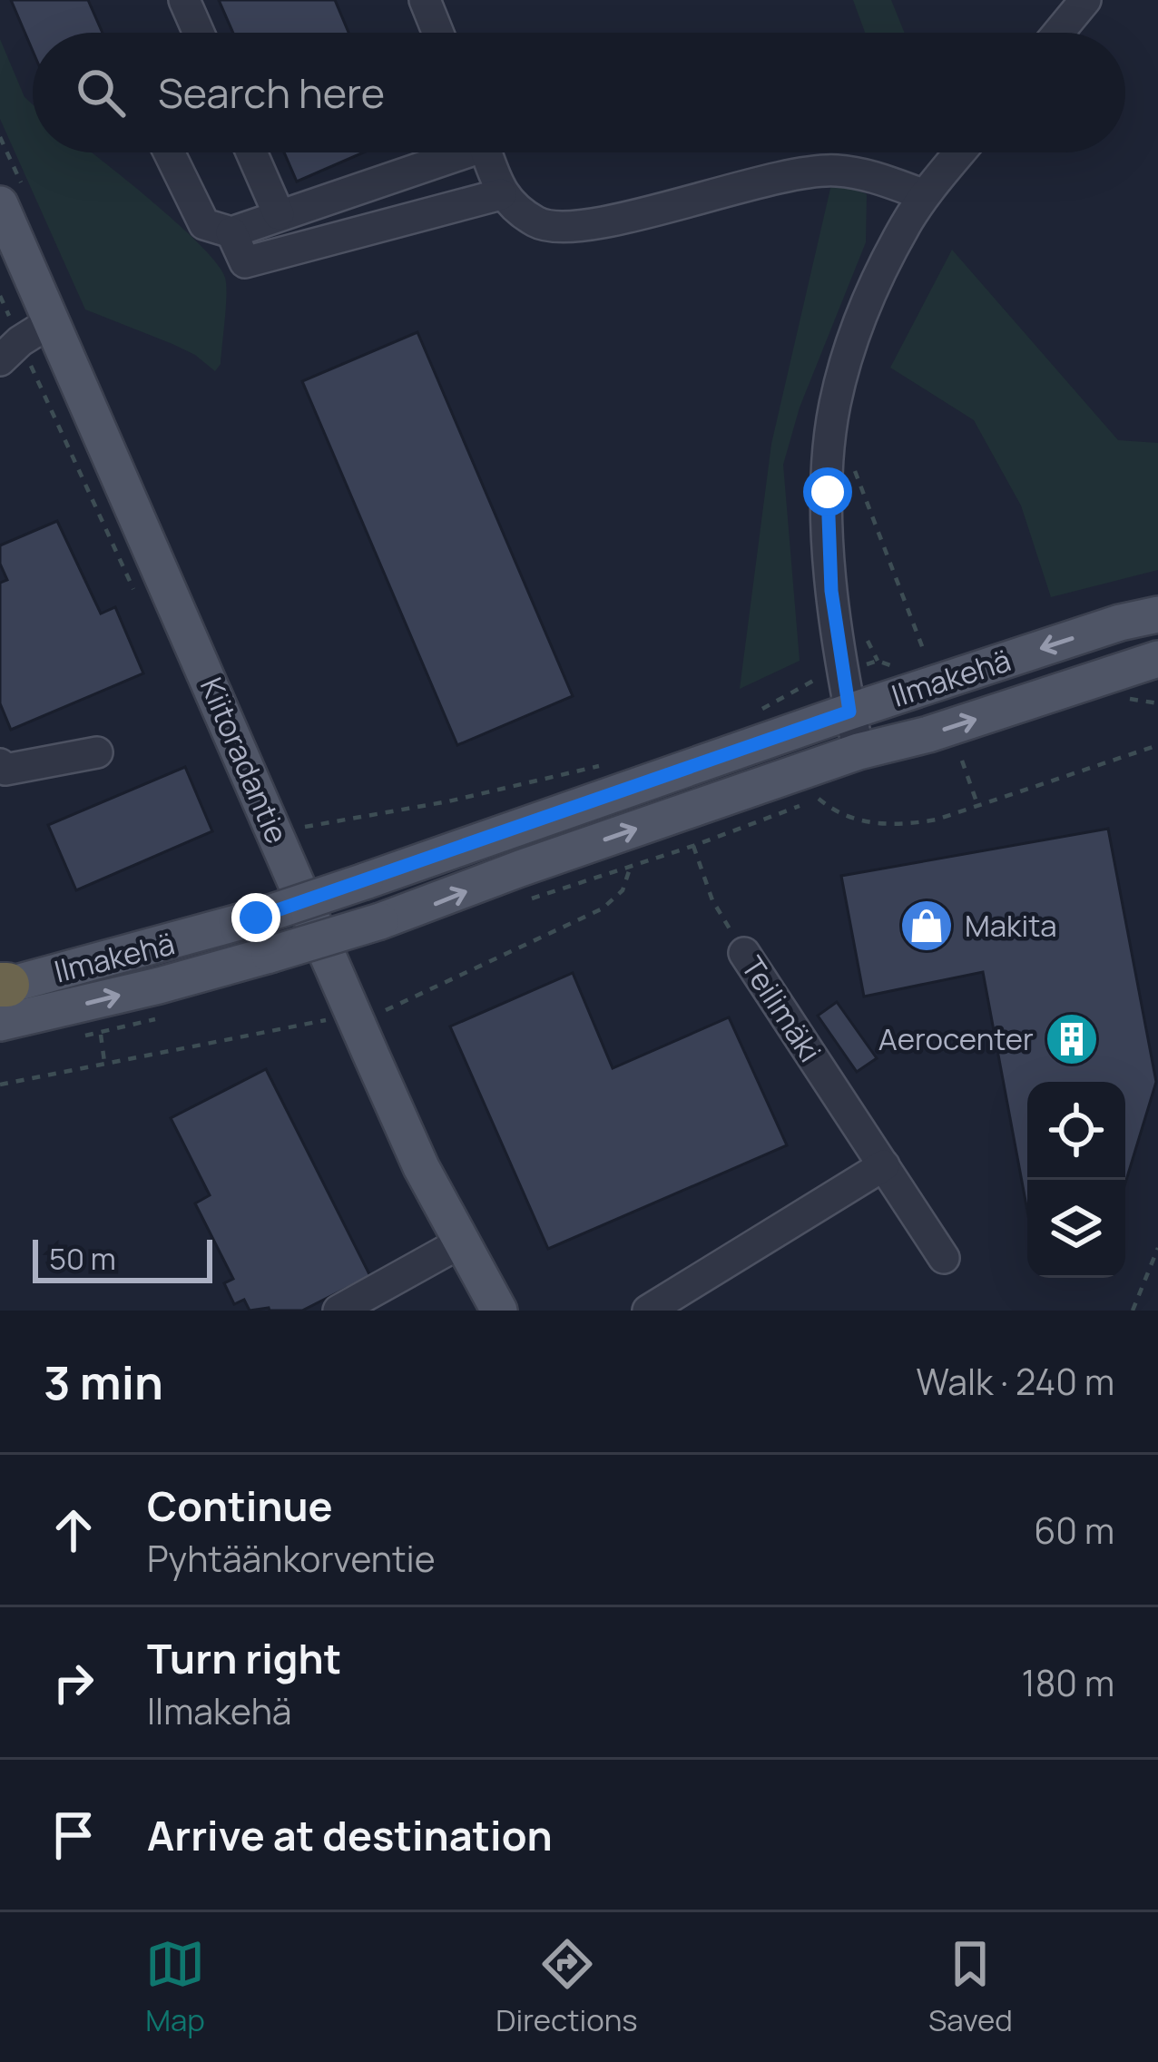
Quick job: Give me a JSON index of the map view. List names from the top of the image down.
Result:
{
  "streets": {
    "main road": ["Ilmakehä", "Kiitoradantie"],
    "street": ["Teilimäki"]
  },
  "places": {
    "shop": ["Makita"],
    "building": ["Aerocenter"]
  },
  "scale_bar": "50 m",
  "page": {
    "search": "Search here",
    "scale": "50 m",
    "heading": ["3 min", "Walk · 240 m"],
    "list": [
      ["Continue", "Pyhtäänkorventie", "60 m"],
      ["Turn right", "Ilmakehä", "180 m"],
      "Arrive at destination"
    ],
    "nav": ["Map", "Directions", "Saved"]
  }
}
